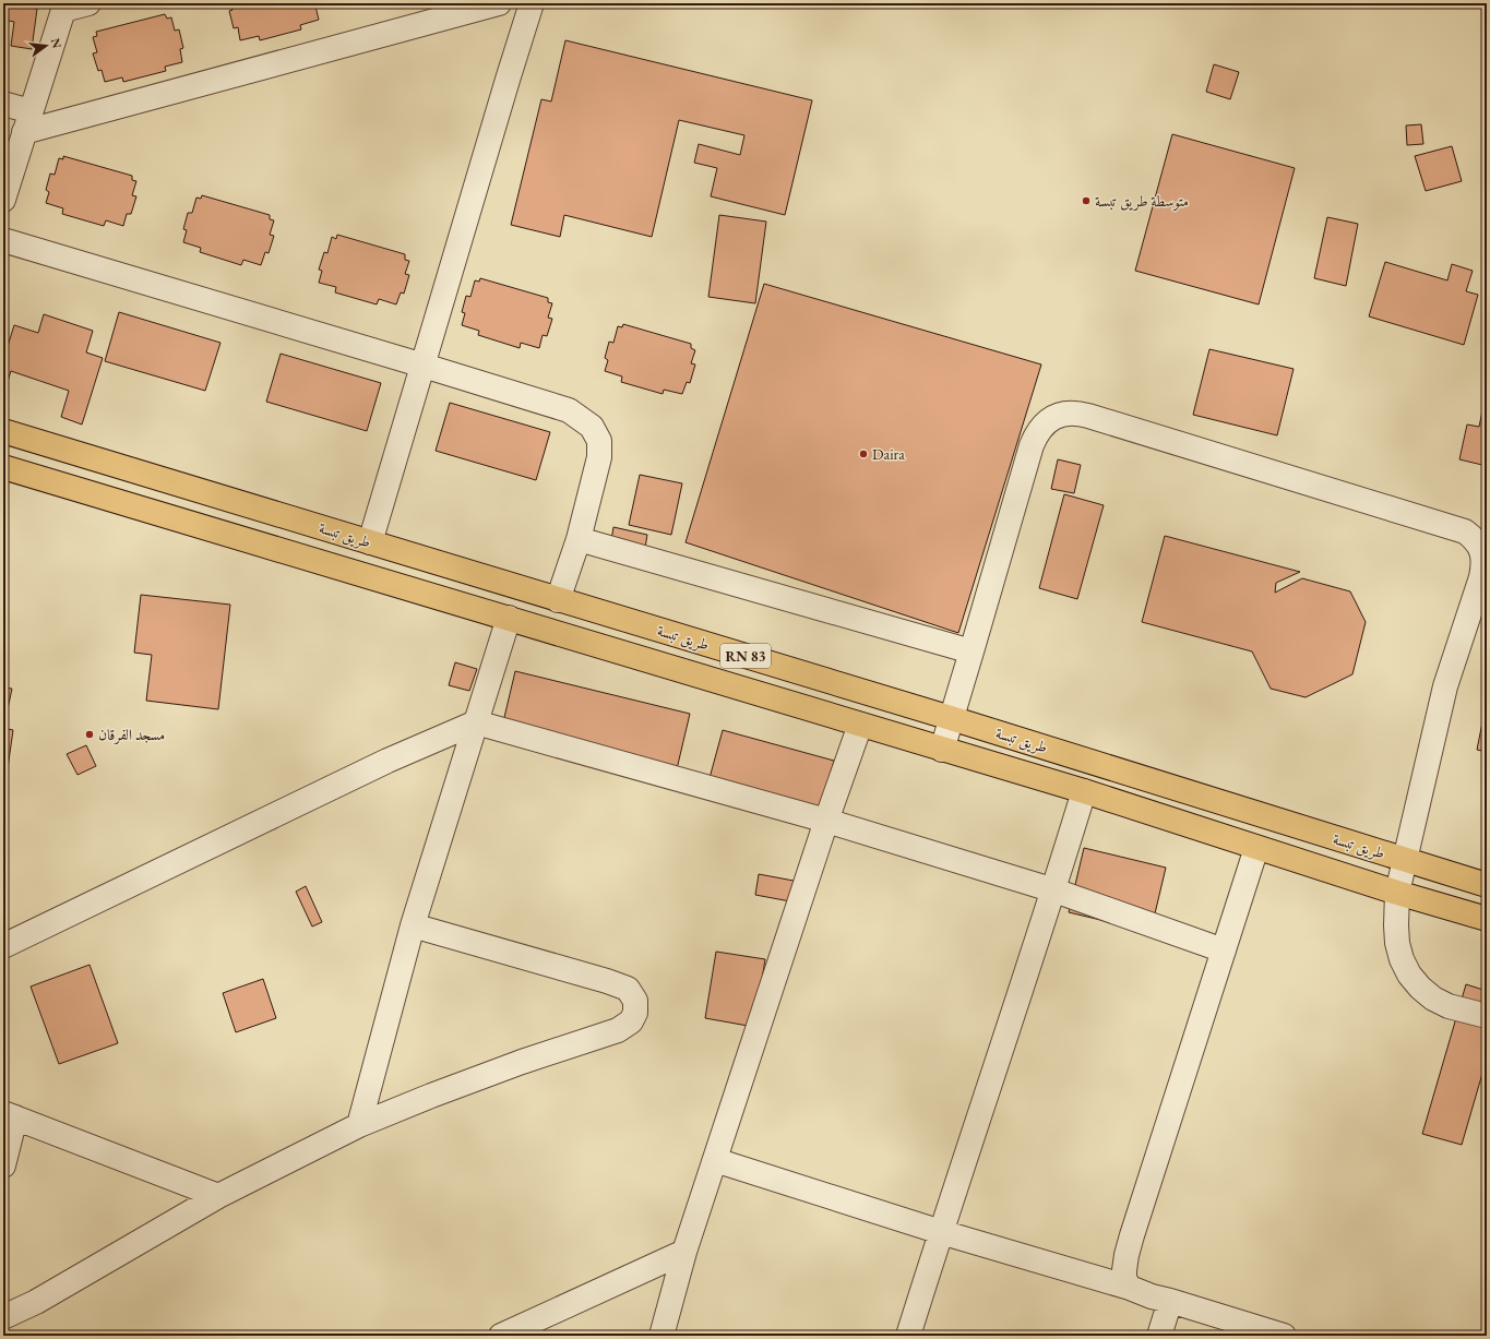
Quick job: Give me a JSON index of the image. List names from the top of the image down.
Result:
{
  "streets": {
    "main road": ["طريق تبسة", "RN 83"]
  },
  "places": ["متوسطة طريق تبسة", "Daira", "مسجد الفرقان"],
  "north": "right"
}
